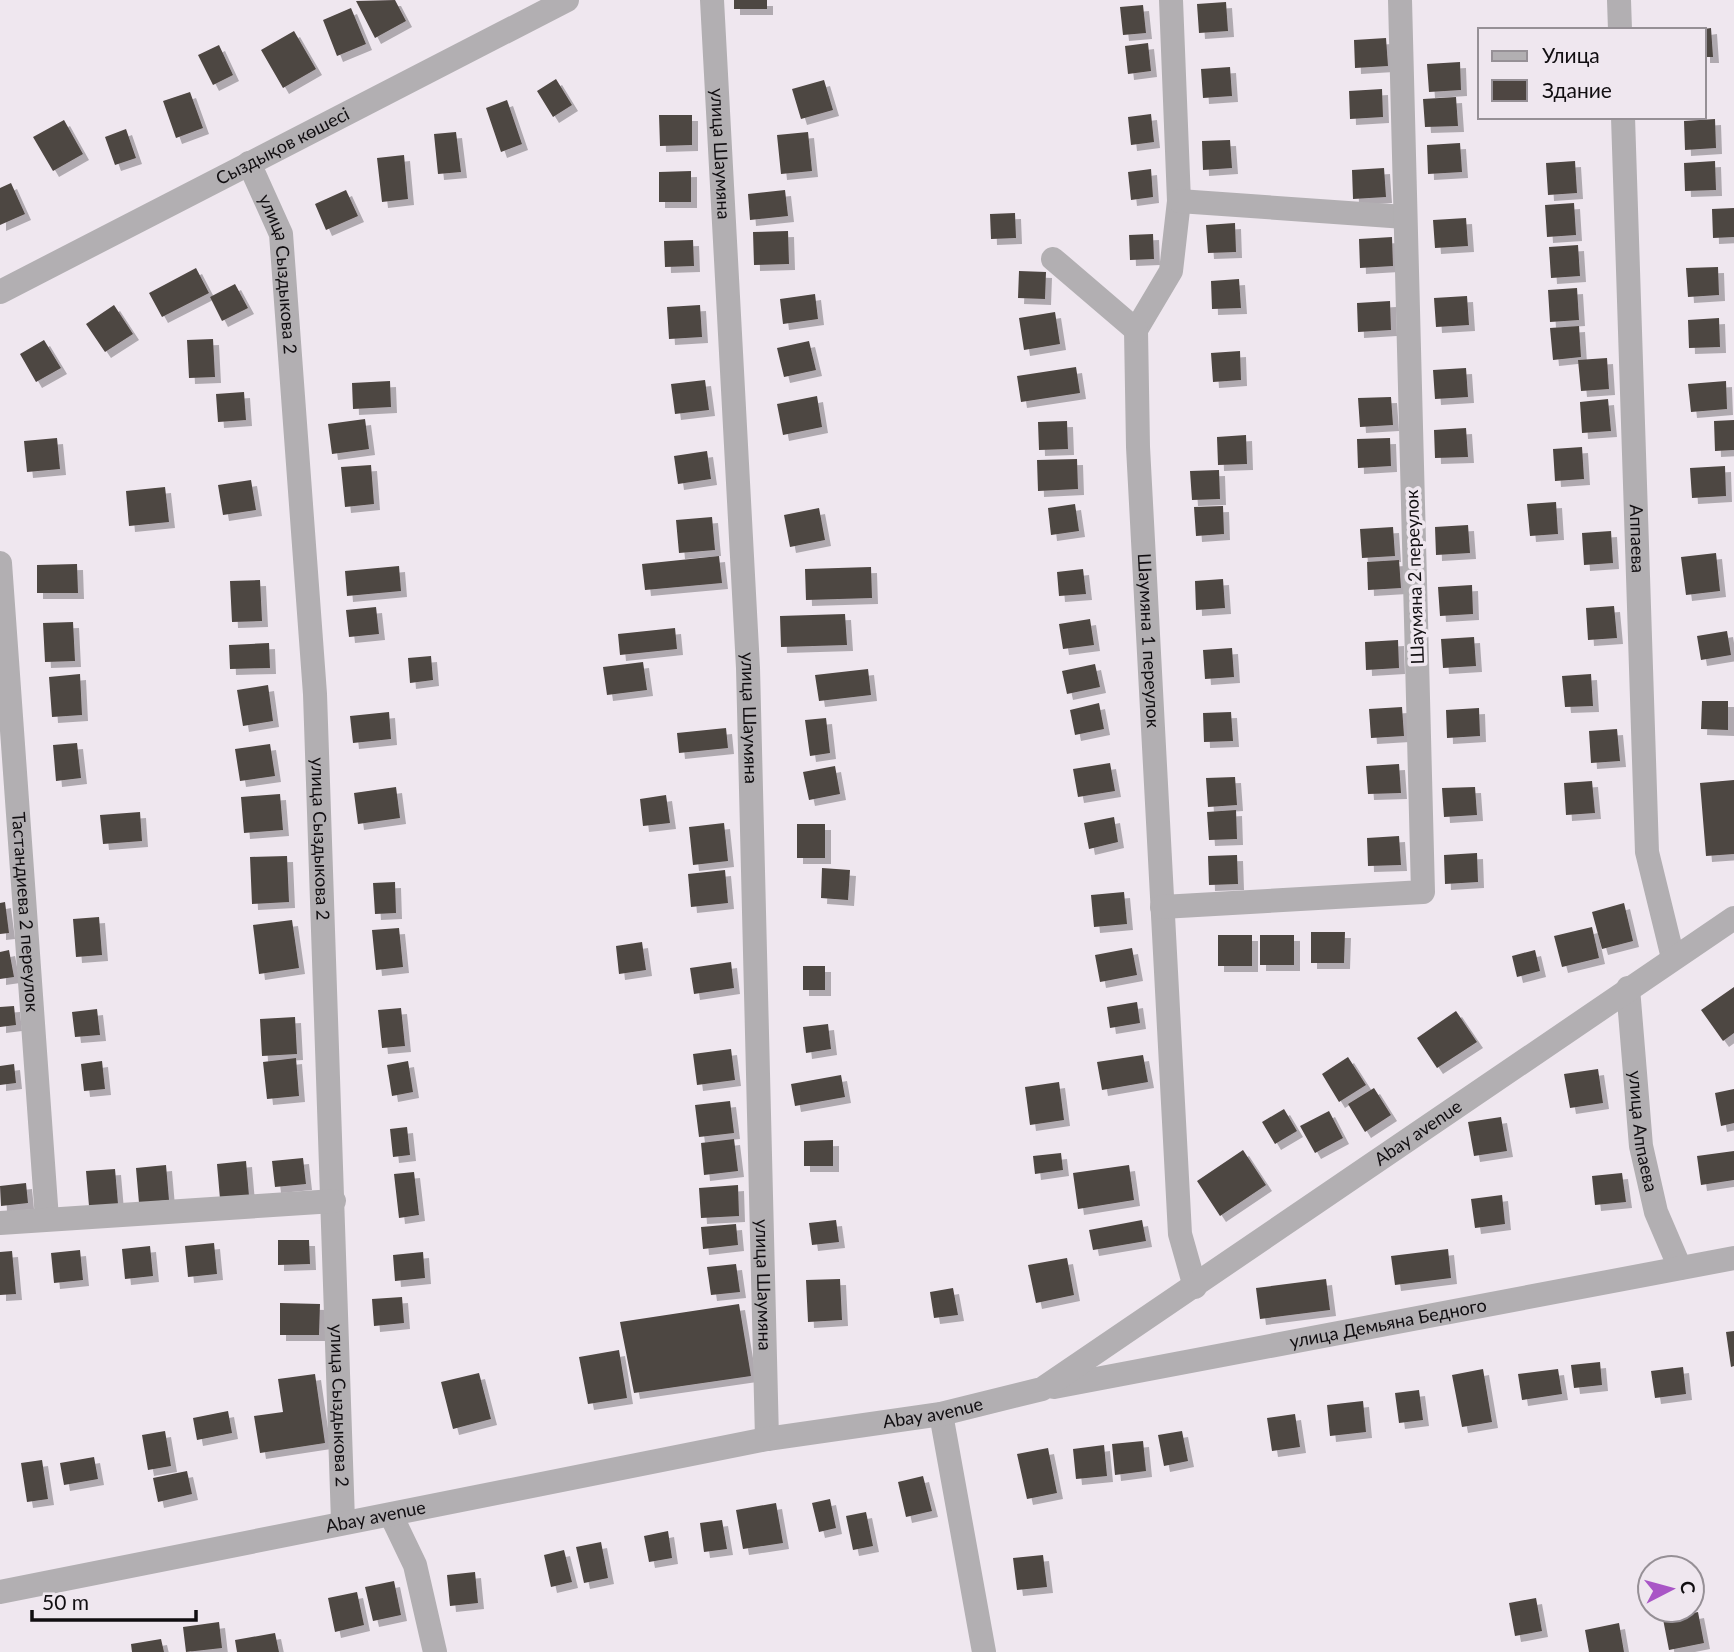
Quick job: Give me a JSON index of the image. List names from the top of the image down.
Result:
{
  "streets": {
    "street": [
      "Сыздықов көшесі",
      "улица Шаумяна",
      "улица Сыздыкова 2",
      "Аппаева",
      "Шаумяна 2 переулок",
      "Шаумяна 1 переулок",
      "Тастандиева 2 переулок",
      "улица Аппаева",
      "Abay avenue",
      "улица Демьяна Бедного"
    ]
  },
  "crossings": [
    ["Сыздықов көшесі", "улица Сыздыкова 2"],
    ["улица Шаумяна", "Abay avenue"],
    ["улица Сыздыкова 2", "Abay avenue"],
    ["Аппаева", "Abay avenue"],
    ["Шаумяна 2 переулок", "Шаумяна 1 переулок"],
    ["Шаумяна 1 переулок", "Abay avenue"],
    ["улица Аппаева", "Abay avenue"],
    ["улица Аппаева", "улица Демьяна Бедного"],
    ["Abay avenue", "улица Демьяна Бедного"]
  ],
  "legend": ["Улица", "Здание"],
  "scale_bar": "50 m",
  "north": "right"
}
